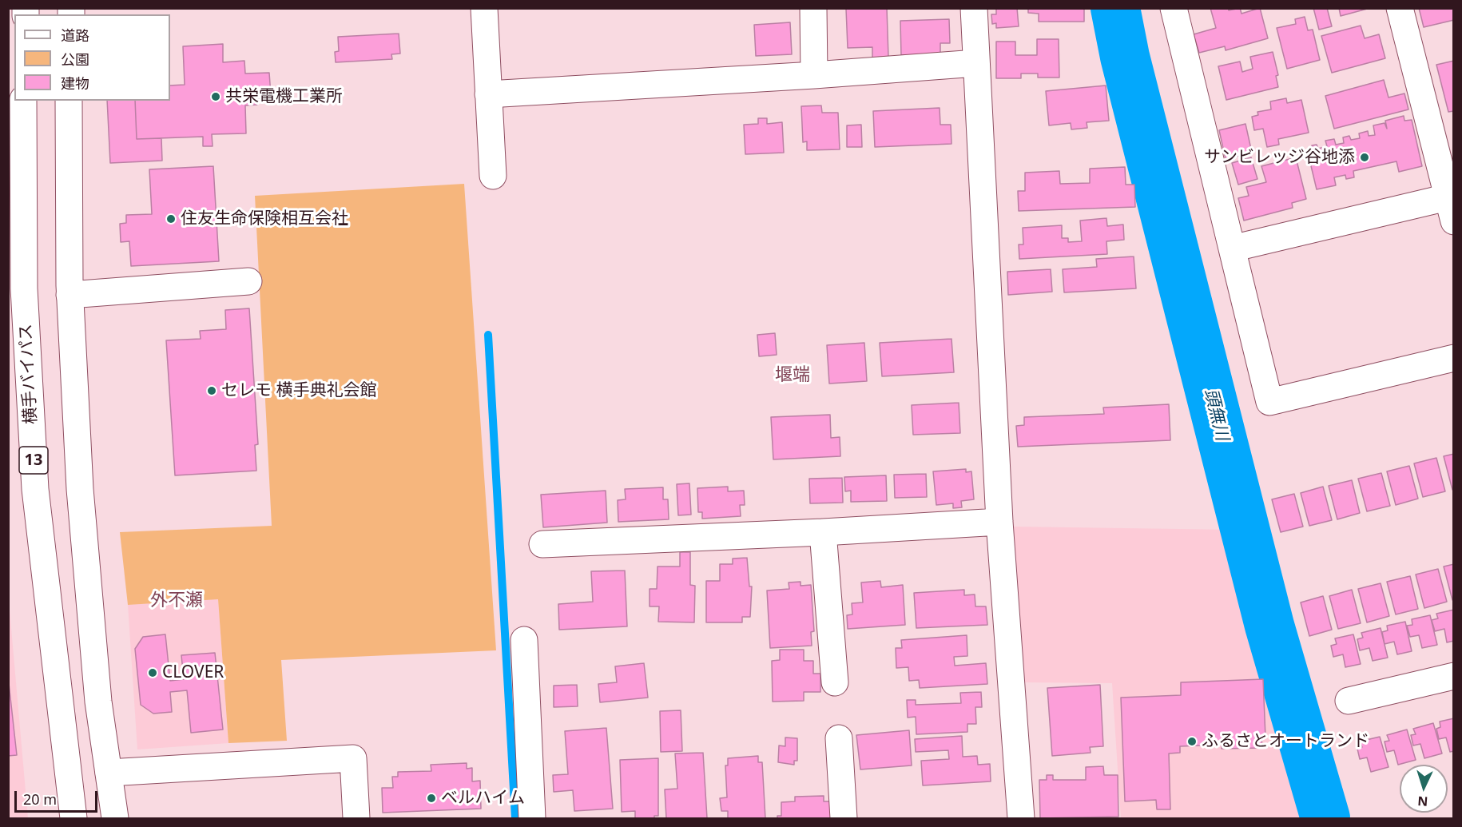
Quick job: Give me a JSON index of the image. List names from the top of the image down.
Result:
{
  "streets": {
    "main road": ["横手バイパス", "13"]
  },
  "districts": ["堰端", "外不瀬"],
  "water": ["頭無川"],
  "places": [
    "共栄電機工業所",
    "サンビレッジ谷地添",
    "住友生命保険相互会社",
    "セレモ 横手典礼会館",
    "CLOVER",
    "ふるさとオートランド",
    "ベルハイム"
  ],
  "legend": ["道路", "公園", "建物"],
  "scale_bar": "20 m",
  "north": "bottom"
}
